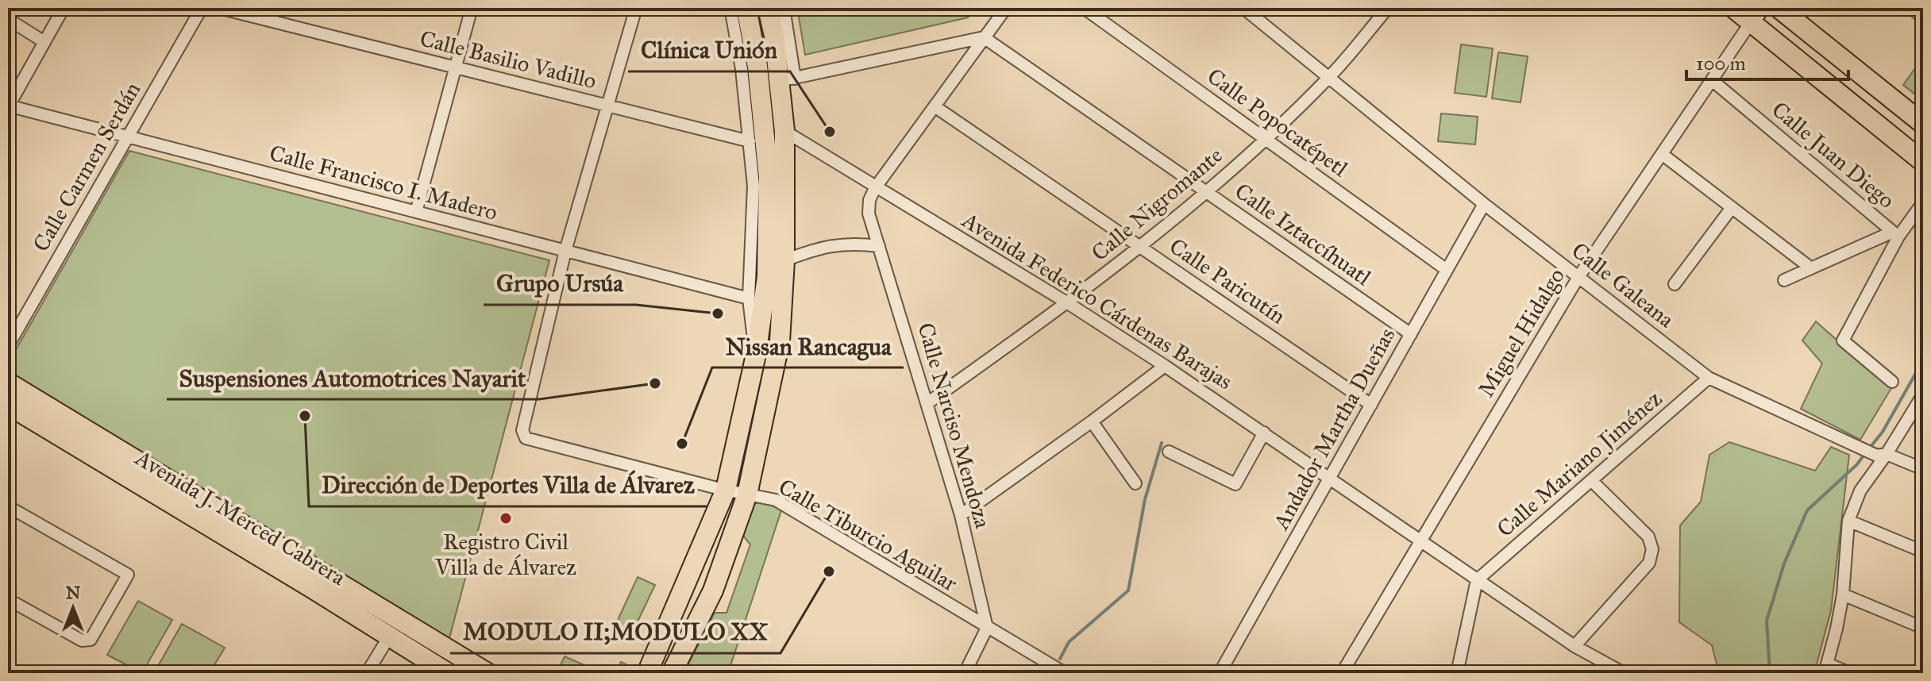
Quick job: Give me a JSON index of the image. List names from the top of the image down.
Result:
{
  "streets": {
    "main road": ["Avenida J. Merced Cabrera"],
    "street": [
      "Calle Basilio Vadillo",
      "Calle Popocatépetl",
      "Calle Juan Diego",
      "Calle Carmen Serdán",
      "Calle Francisco I. Madero",
      "Calle Nigromante",
      "Calle Iztaccíhuatl",
      "Calle Paricutín",
      "Calle Galeana",
      "Avenida Federico Cárdenas Barajas",
      "Miguel Hidalgo",
      "Calle Narciso Mendoza",
      "Andador Martha Dueñas",
      "Calle Mariano Jiménez",
      "Calle Tiburcio Aguilar"
    ]
  },
  "crossings": [
    ["Calle Popocatépetl", "Calle Nigromante"],
    ["Calle Popocatépetl", "Andador Martha Dueñas"],
    ["Calle Juan Diego", "Miguel Hidalgo"],
    ["Calle Carmen Serdán", "Calle Francisco I. Madero"],
    ["Calle Francisco I. Madero", "Calle Tiburcio Aguilar"],
    ["Calle Nigromante", "Calle Iztaccíhuatl"],
    ["Calle Nigromante", "Calle Paricutín"],
    ["Calle Nigromante", "Calle Galeana"],
    ["Calle Nigromante", "Avenida Federico Cárdenas Barajas"],
    ["Calle Nigromante", "Calle Narciso Mendoza"],
    ["Calle Iztaccíhuatl", "Andador Martha Dueñas"],
    ["Calle Paricutín", "Andador Martha Dueñas"],
    ["Calle Galeana", "Miguel Hidalgo"],
    ["Calle Galeana", "Andador Martha Dueñas"],
    ["Calle Galeana", "Calle Mariano Jiménez"],
    ["Avenida Federico Cárdenas Barajas", "Miguel Hidalgo"],
    ["Avenida Federico Cárdenas Barajas", "Calle Narciso Mendoza"],
    ["Avenida Federico Cárdenas Barajas", "Andador Martha Dueñas"],
    ["Avenida Federico Cárdenas Barajas", "Calle Mariano Jiménez"],
    ["Calle Narciso Mendoza", "Calle Tiburcio Aguilar"]
  ],
  "places": [
    "Clínica Unión",
    "Grupo Ursúa",
    "Suspensiones Automotrices Nayarit",
    "Dirección de Deportes Villa de Álvarez",
    "Nissan Rancagua",
    "Registro Civil Villa de Álvarez",
    "MODULO II;MODULO XX"
  ],
  "scale_bar": "100 m",
  "north": "top"
}
